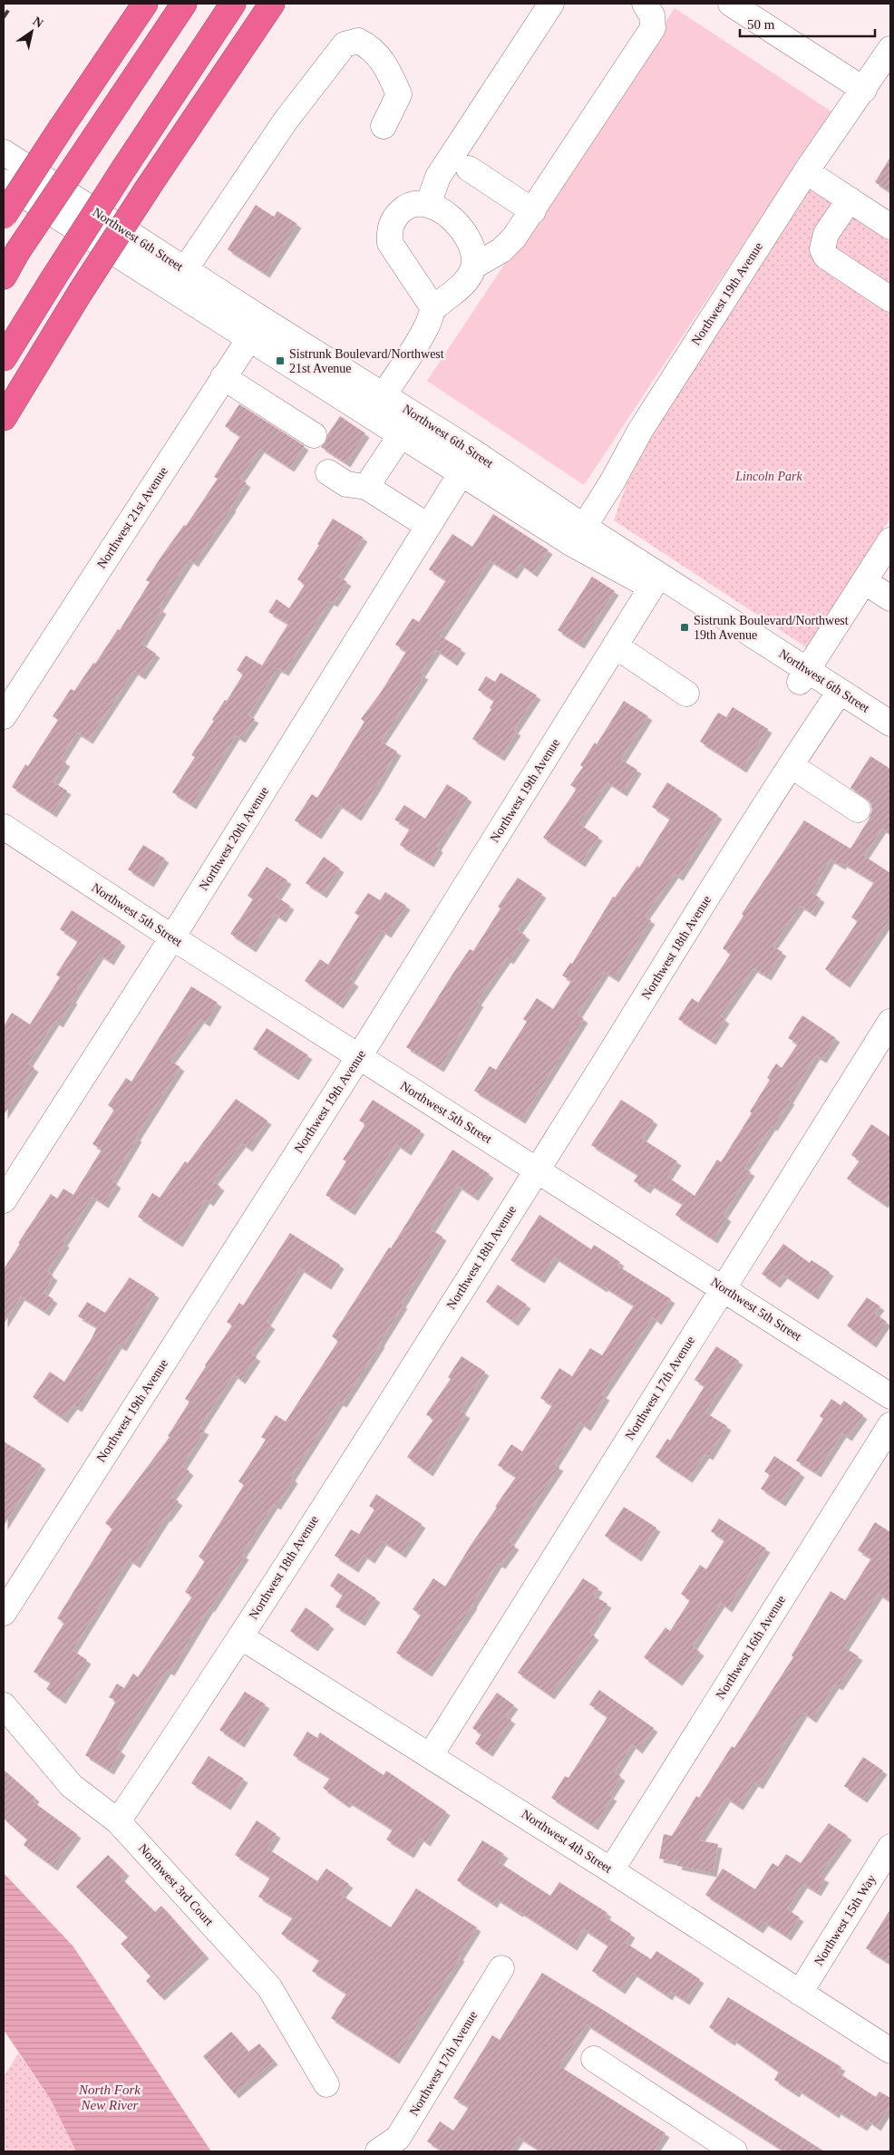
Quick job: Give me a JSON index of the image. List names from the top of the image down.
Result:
{
  "streets": {
    "street": [
      "Northwest 6th Street",
      "Northwest 19th Avenue",
      "Northwest 21st Avenue",
      "Northwest 20th Avenue",
      "Northwest 5th Street",
      "Northwest 18th Avenue",
      "Northwest 17th Avenue",
      "Northwest 16th Avenue",
      "Northwest 4th Street",
      "Northwest 3rd Court",
      "Northwest 15th Way"
    ]
  },
  "crossings": [
    ["Northwest 6th Street", "Northwest 19th Avenue"],
    ["Northwest 6th Street", "Northwest 21st Avenue"],
    ["Northwest 6th Street", "Northwest 20th Avenue"],
    ["Northwest 6th Street", "Northwest 18th Avenue"],
    ["Northwest 19th Avenue", "Northwest 5th Street"],
    ["Northwest 20th Avenue", "Northwest 5th Street"],
    ["Northwest 5th Street", "Northwest 18th Avenue"],
    ["Northwest 5th Street", "Northwest 17th Avenue"],
    ["Northwest 18th Avenue", "Northwest 4th Street"],
    ["Northwest 18th Avenue", "Northwest 3rd Court"],
    ["Northwest 17th Avenue", "Northwest 4th Street"],
    ["Northwest 16th Avenue", "Northwest 4th Street"],
    ["Northwest 4th Street", "Northwest 15th Way"]
  ],
  "water": ["North Fork New River"],
  "parks": ["Lincoln Park"],
  "places": {
    "transit": ["Sistrunk Boulevard/Northwest 21st Avenue", "Sistrunk Boulevard/Northwest 19th Avenue"]
  },
  "scale_bar": "50 m",
  "north": "top right"
}
